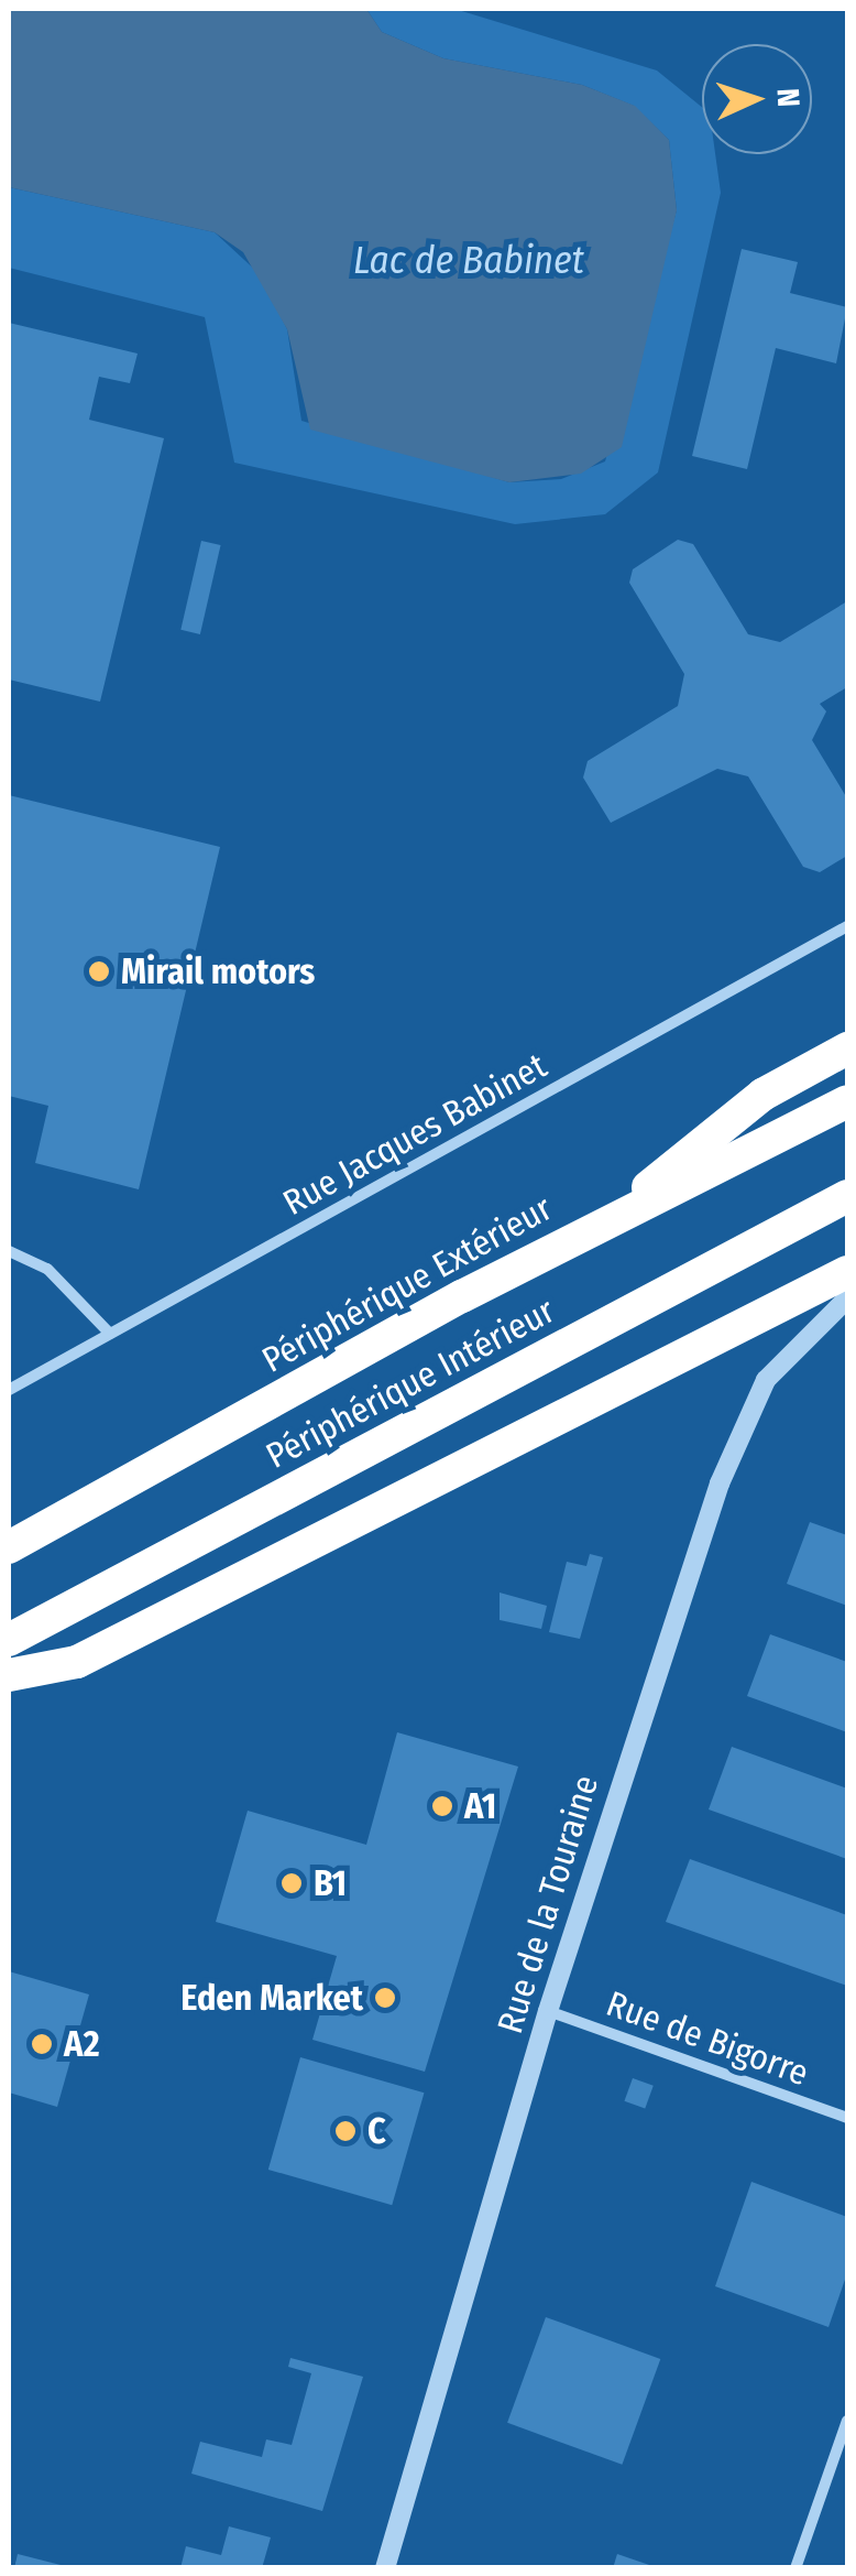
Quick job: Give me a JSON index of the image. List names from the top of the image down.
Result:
{
  "streets": {
    "highway": ["Périphérique Extérieur", "Périphérique Intérieur"],
    "street": ["Rue Jacques Babinet", "Rue de la Touraine", "Rue de Bigorre"]
  },
  "crossings": [
    ["Rue de la Touraine", "Rue de Bigorre"]
  ],
  "water": ["Lac de Babinet"],
  "places": [
    "Mirail motors",
    "A1",
    "B1",
    "Eden Market",
    "A2",
    "C"
  ],
  "north": "right"
}
